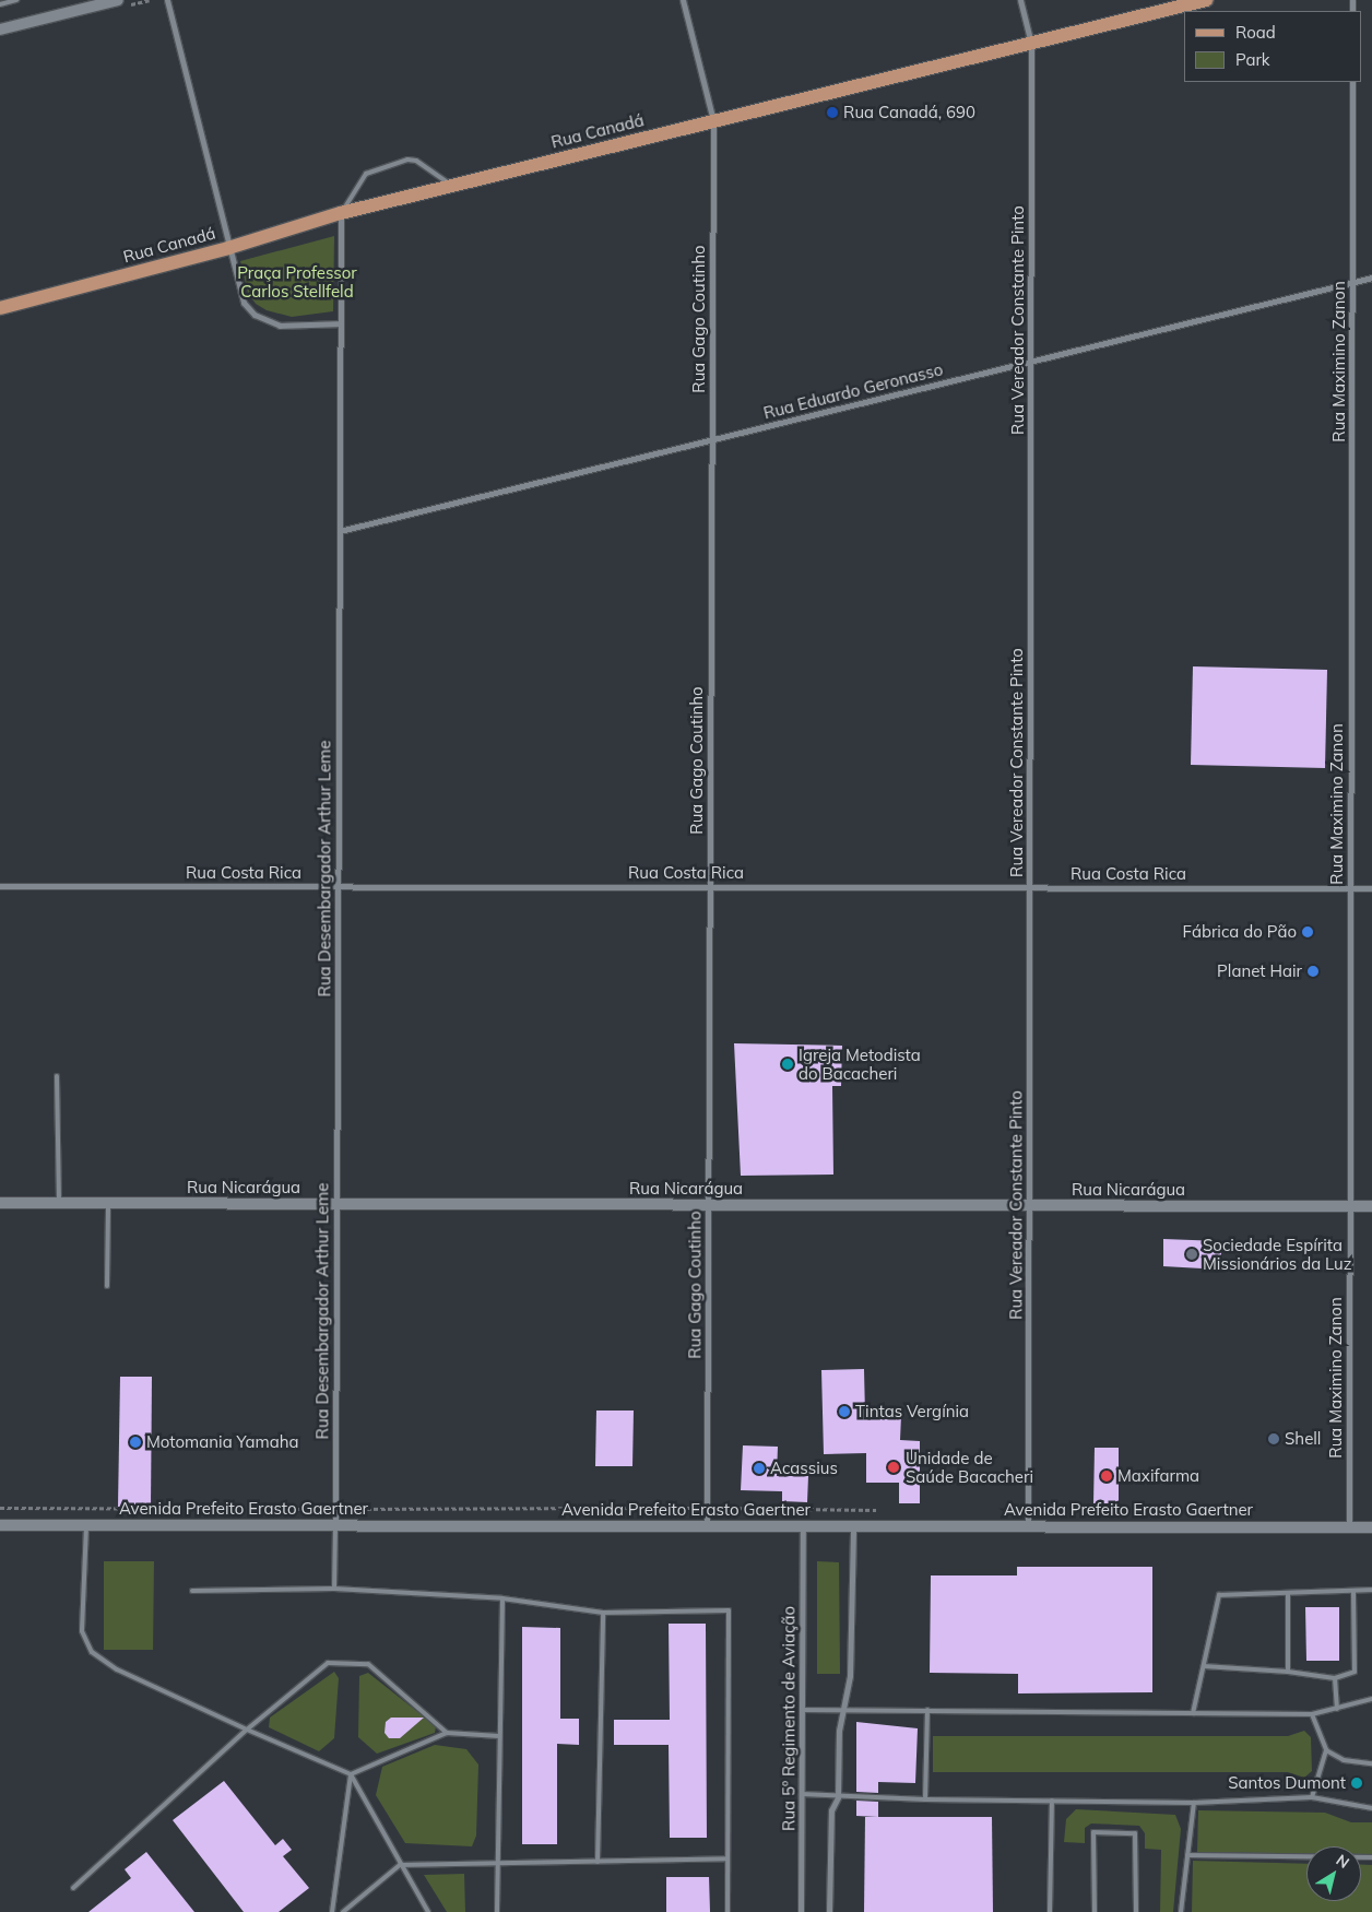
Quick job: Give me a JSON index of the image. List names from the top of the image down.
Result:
{
  "streets": {
    "main road": ["Rua Canadá", "Rua Nicarágua", "Avenida Prefeito Erasto Gaertner"],
    "street": [
      "Rua Gago Coutinho",
      "Rua Vereador Constante Pinto",
      "Rua Maximino Zanon",
      "Rua Eduardo Geronasso",
      "Rua Desembargador Arthur Leme",
      "Rua Costa Rica",
      "Rua 5º Regimento de Aviação"
    ]
  },
  "crossings": [
    ["Rua Canadá", "Rua Gago Coutinho"],
    ["Rua Canadá", "Rua Vereador Constante Pinto"],
    ["Rua Canadá", "Rua Desembargador Arthur Leme"],
    ["Rua Gago Coutinho", "Rua Eduardo Geronasso"],
    ["Rua Gago Coutinho", "Rua Costa Rica"],
    ["Rua Gago Coutinho", "Rua Nicarágua"],
    ["Rua Gago Coutinho", "Avenida Prefeito Erasto Gaertner"],
    ["Rua Vereador Constante Pinto", "Rua Eduardo Geronasso"],
    ["Rua Vereador Constante Pinto", "Rua Costa Rica"],
    ["Rua Vereador Constante Pinto", "Rua Nicarágua"],
    ["Rua Vereador Constante Pinto", "Avenida Prefeito Erasto Gaertner"],
    ["Rua Maximino Zanon", "Rua Eduardo Geronasso"],
    ["Rua Maximino Zanon", "Rua Costa Rica"],
    ["Rua Maximino Zanon", "Rua Nicarágua"],
    ["Rua Maximino Zanon", "Avenida Prefeito Erasto Gaertner"],
    ["Rua Eduardo Geronasso", "Rua Desembargador Arthur Leme"],
    ["Rua Desembargador Arthur Leme", "Rua Costa Rica"],
    ["Rua Desembargador Arthur Leme", "Rua Nicarágua"],
    ["Rua Desembargador Arthur Leme", "Avenida Prefeito Erasto Gaertner"],
    ["Avenida Prefeito Erasto Gaertner", "Rua 5º Regimento de Aviação"]
  ],
  "parks": ["Praça Professor Carlos Stellfeld"],
  "places": [
    "Rua Canadá, 690",
    "Fábrica do Pão",
    "Planet Hair",
    "Igreja Metodista do Bacacheri",
    "Sociedade Espírita Missionários da Luz",
    "Tintas Vergínia",
    "Shell",
    "Motomania Yamaha",
    "Unidade de Saúde Bacacheri",
    "Acassius",
    "Maxifarma",
    "Santos Dumont"
  ],
  "legend": ["Road", "Park"],
  "north": "top right"
}
